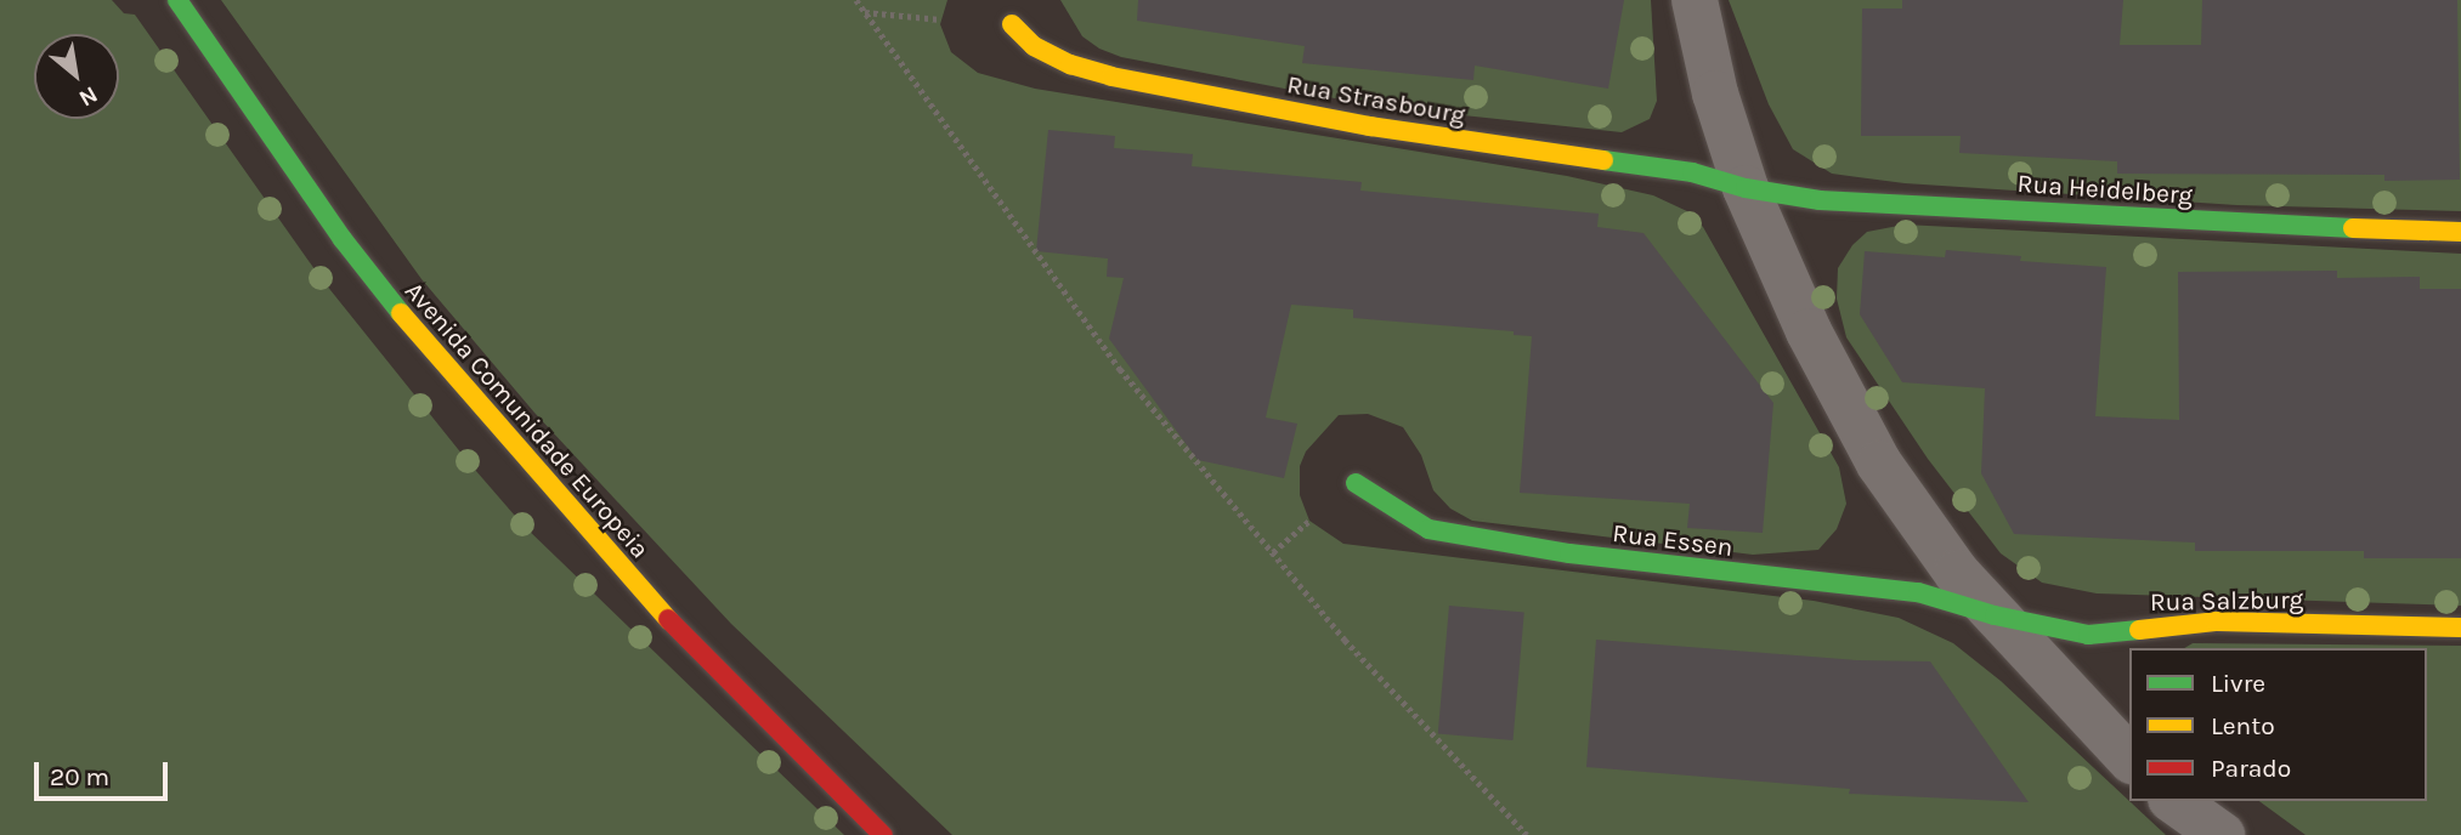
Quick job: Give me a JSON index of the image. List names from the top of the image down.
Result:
{
  "streets": {
    "street": [
      "Rua Strasbourg",
      "Rua Heidelberg",
      "Avenida Comunidade Europeia",
      "Rua Essen",
      "Rua Salzburg"
    ]
  },
  "crossings": [
    ["Rua Strasbourg", "Rua Heidelberg"],
    ["Rua Essen", "Rua Salzburg"]
  ],
  "legend": ["Livre", "Lento", "Parado"],
  "scale_bar": "20 m",
  "north": "bottom right"
}
